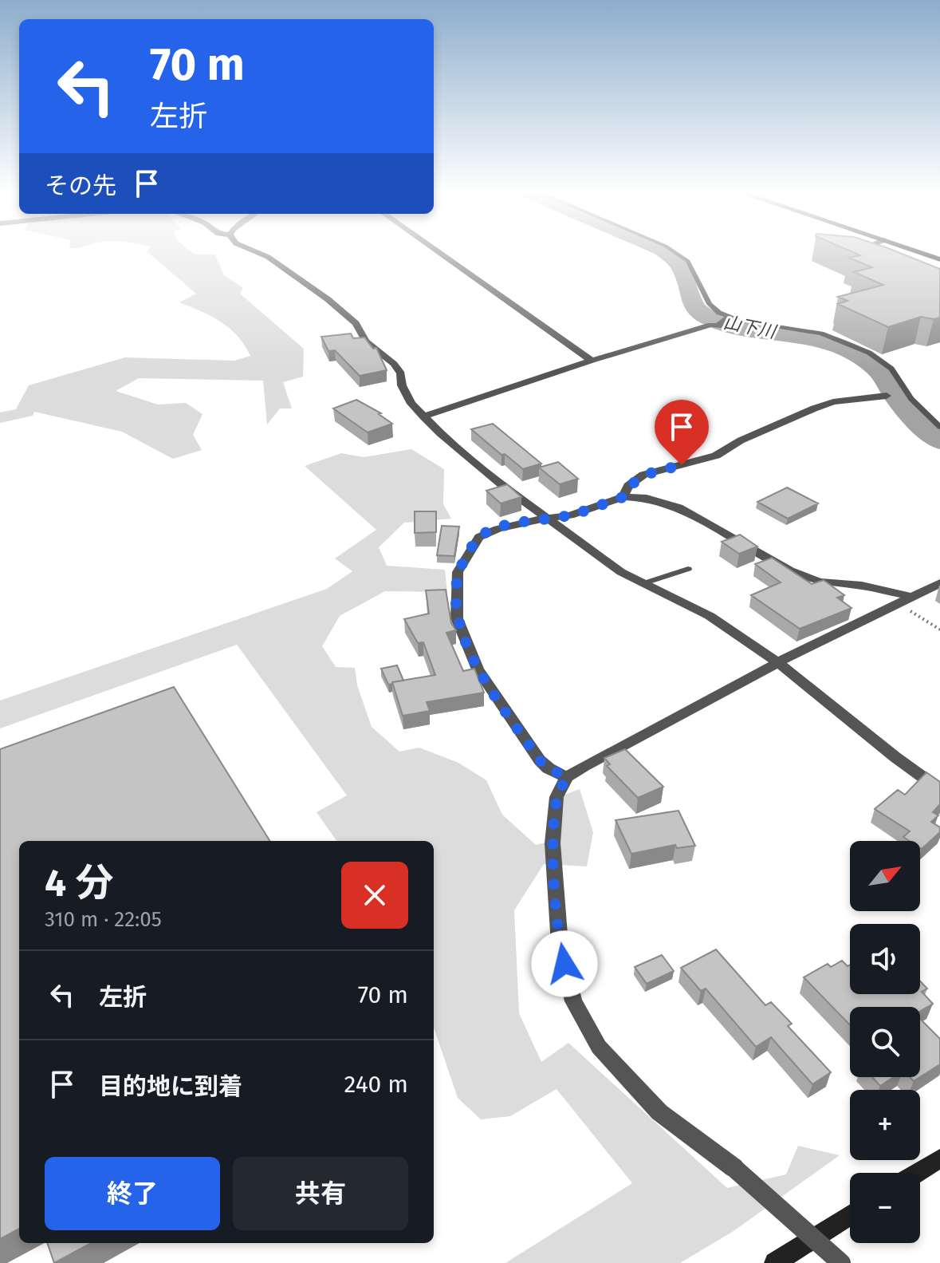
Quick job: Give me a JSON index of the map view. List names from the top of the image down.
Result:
{
  "water": ["山下川"],
  "north": "top right",
  "page": {
    "turn": ["70 m", "左折"],
    "then": "その先",
    "map_buttons": ["+", "−"],
    "heading": ["4 分", "310 m · 22:05"],
    "list": [
      {
        "name": "左折",
        "value": "70 m"
      },
      {
        "name": "目的地に到着",
        "value": "240 m"
      }
    ],
    "buttons": ["終了", "共有"]
  }
}
